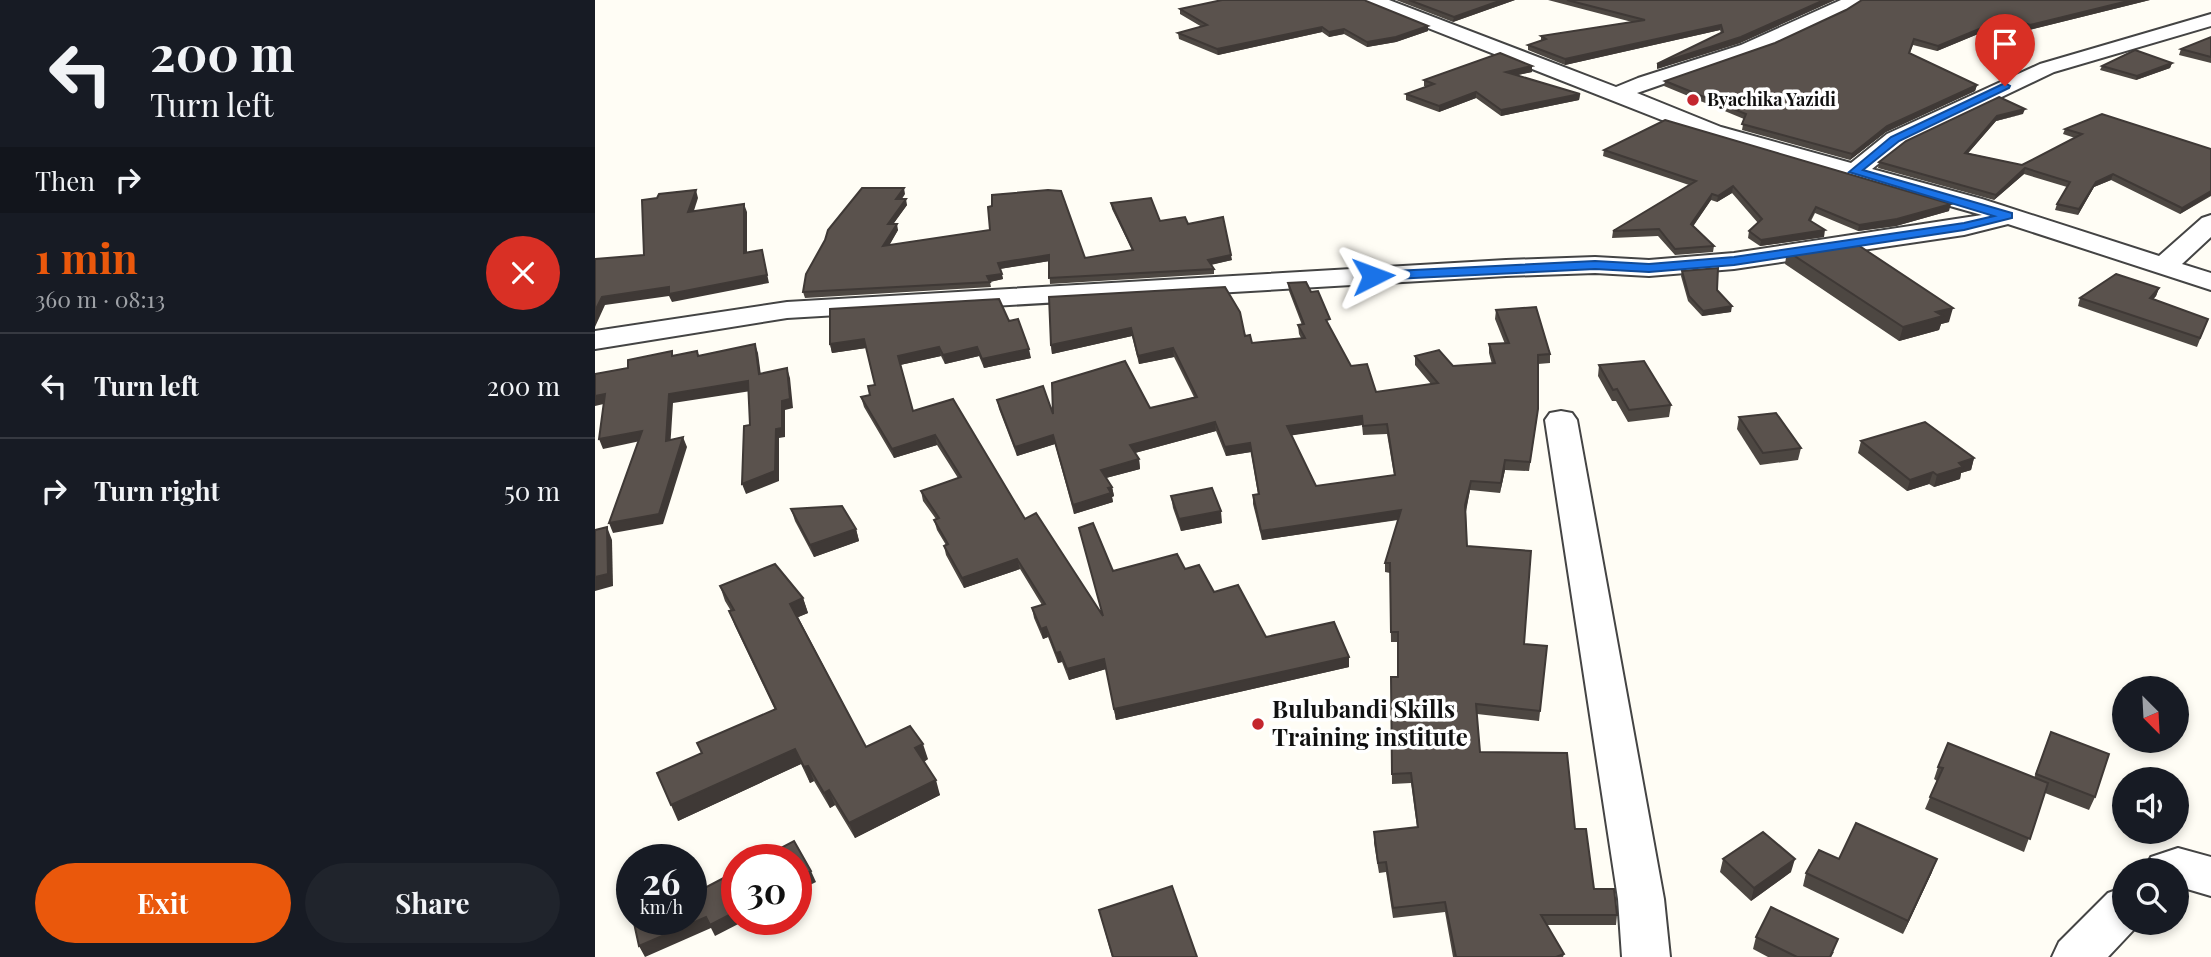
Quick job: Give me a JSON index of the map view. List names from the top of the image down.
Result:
{
  "places": ["Byachika Yazidi", "Bulubandi Skills Training institute"],
  "north": "bottom right",
  "page": {
    "turn": ["200 m", "Turn left"],
    "then": "Then",
    "heading": ["1 min", "360 m · 08:13"],
    "list": [
      {
        "name": "Turn left",
        "value": "200 m"
      },
      {
        "name": "Turn right",
        "value": "50 m"
      }
    ],
    "speed": "26 km/h",
    "limit": "30",
    "buttons": ["Exit", "Share"]
  }
}
